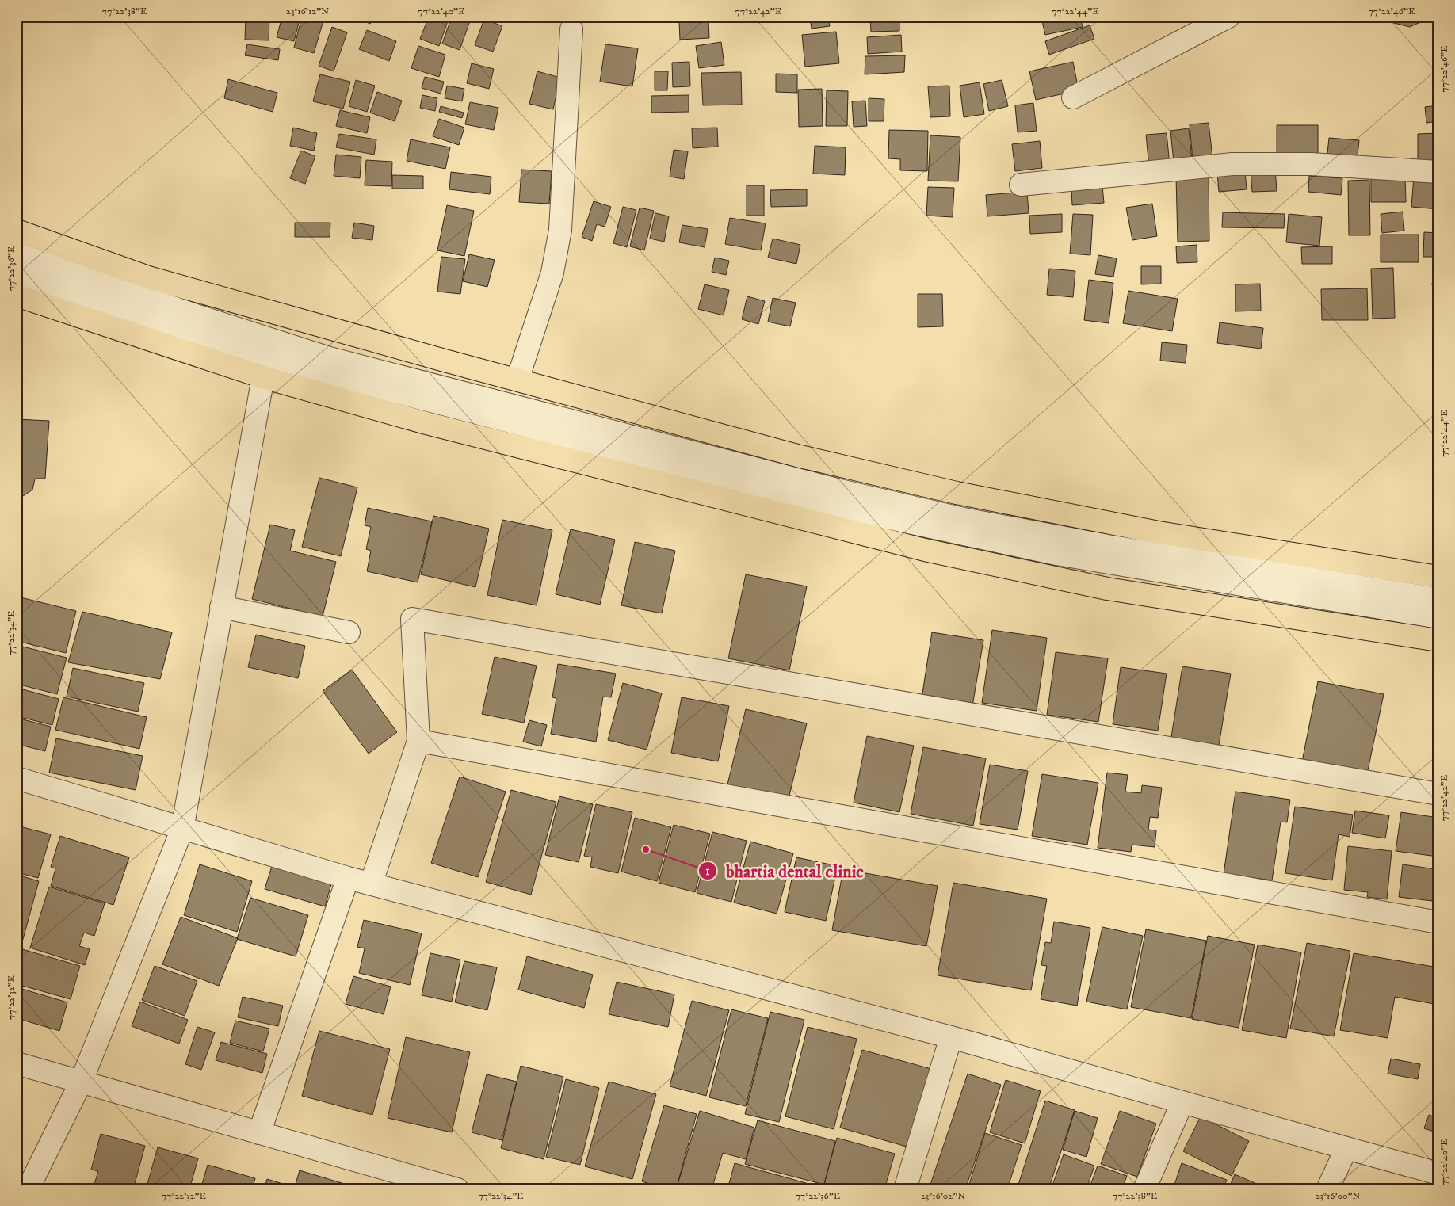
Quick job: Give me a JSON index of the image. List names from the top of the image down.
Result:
{
  "places": ["bhartia dental clinic"],
  "coordinates": [
    "77°22'38\"E",
    "23°16'12\"N",
    "77°22'40\"E",
    "77°22'42\"E",
    "77°22'44\"E",
    "77°22'46\"E",
    "77°22'36\"E",
    "77°22'34\"E",
    "77°22'32\"E",
    "23°16'02\"N",
    "23°16'00\"N"
  ]
}
